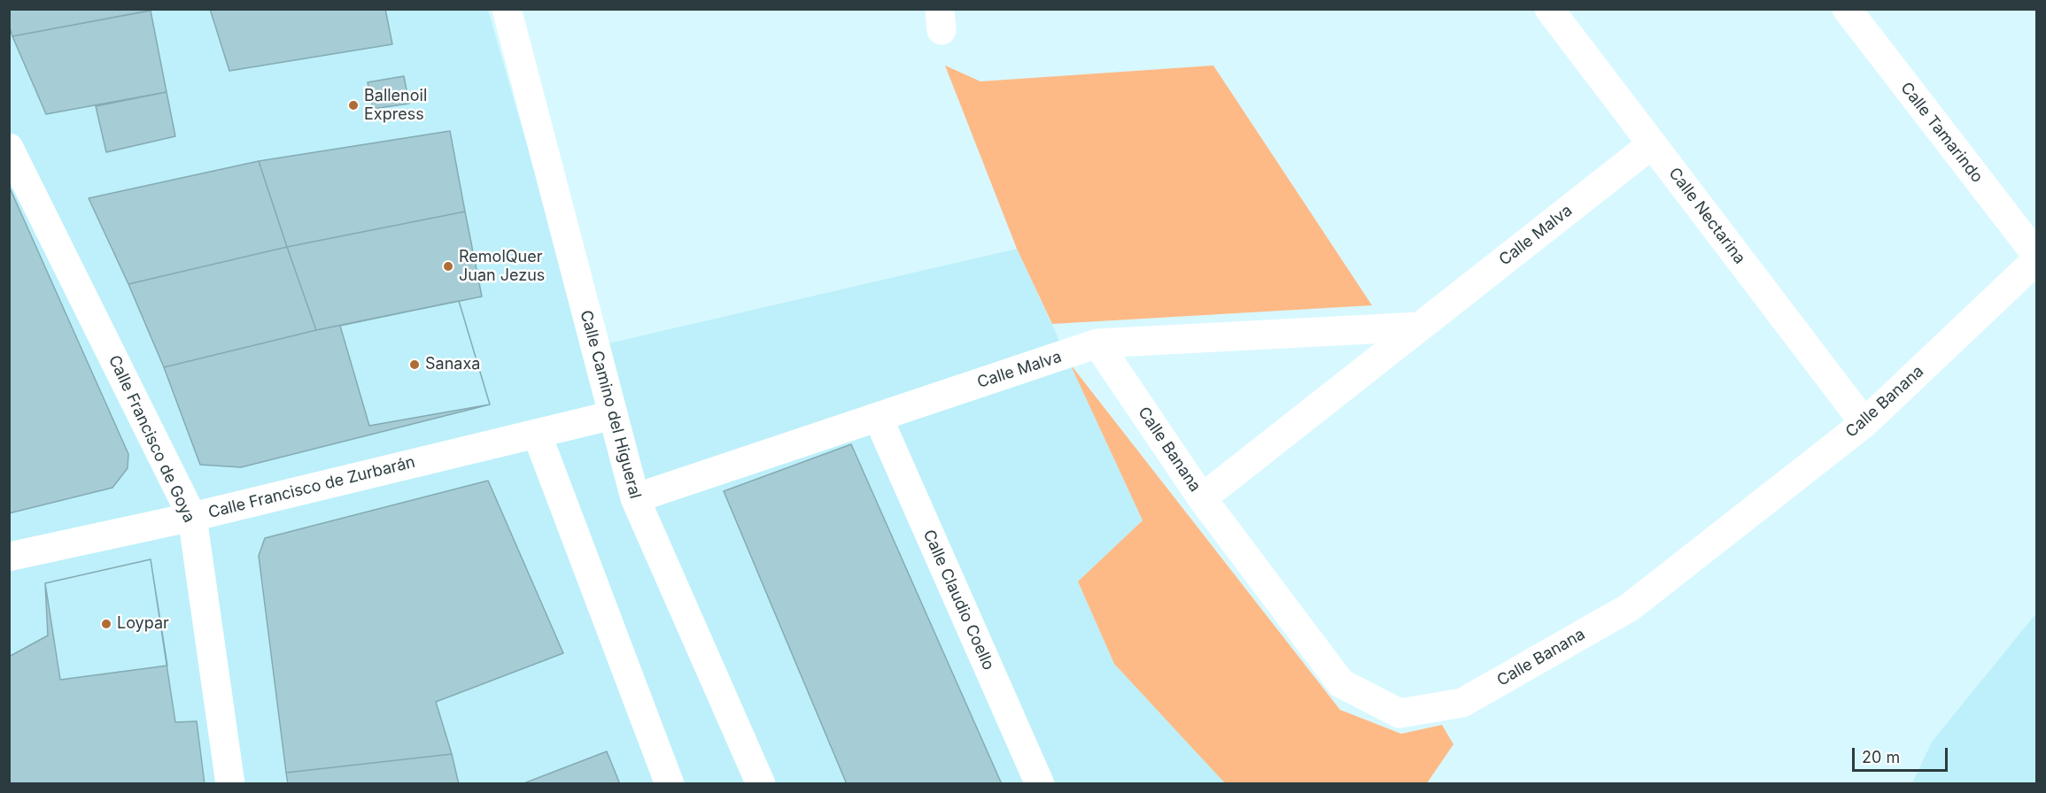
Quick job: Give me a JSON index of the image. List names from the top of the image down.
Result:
{
  "streets": {
    "street": [
      "Calle Tamarindo",
      "Calle Nectarina",
      "Calle Malva",
      "Calle Banana",
      "Calle Camino del Higueral",
      "Calle Francisco de Goya",
      "Calle Francisco de Zurbarán",
      "Calle Claudio Coello"
    ]
  },
  "crossings": [
    ["Calle Nectarina", "Calle Malva"],
    ["Calle Nectarina", "Calle Banana"],
    ["Calle Malva", "Calle Banana"],
    ["Calle Malva", "Calle Camino del Higueral"],
    ["Calle Malva", "Calle Claudio Coello"],
    ["Calle Camino del Higueral", "Calle Francisco de Zurbarán"],
    ["Calle Francisco de Goya", "Calle Francisco de Zurbarán"]
  ],
  "places": [
    "Ballenoil Express",
    "RemolQuer Juan Jezus",
    "Sanaxa",
    "Loypar"
  ],
  "scale_bar": "20 m"
}
